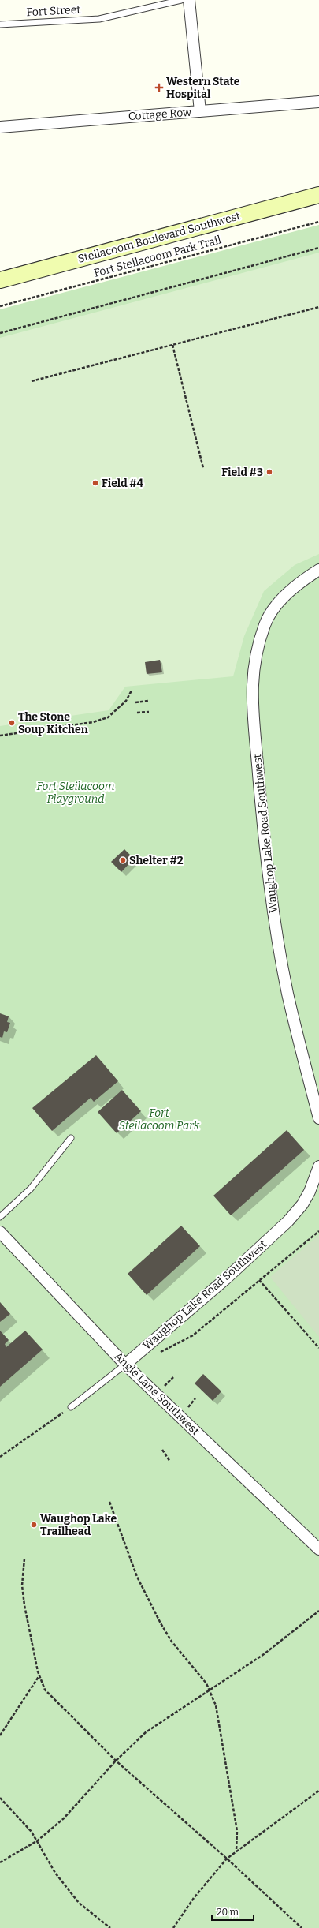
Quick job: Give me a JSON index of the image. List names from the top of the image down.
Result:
{
  "streets": {
    "main road": ["Steilacoom Boulevard Southwest"],
    "street": ["Cottage Row", "Waughop Lake Road Southwest", "Angle Lane Southwest"],
    "lane": ["Fort Street"],
    "path": ["Fort Steilacoom Park Trail"]
  },
  "crossings": [
    ["Waughop Lake Road Southwest", "Angle Lane Southwest"]
  ],
  "parks": ["Fort Steilacoom Playground", "Fort Steilacoom Park"],
  "places": {
    "health": ["Western State Hospital"],
    "other": [
      "Field #3",
      "Field #4",
      "The Stone Soup Kitchen",
      "Shelter #2",
      "Waughop Lake Trailhead"
    ]
  },
  "scale_bar": "20 m"
}
